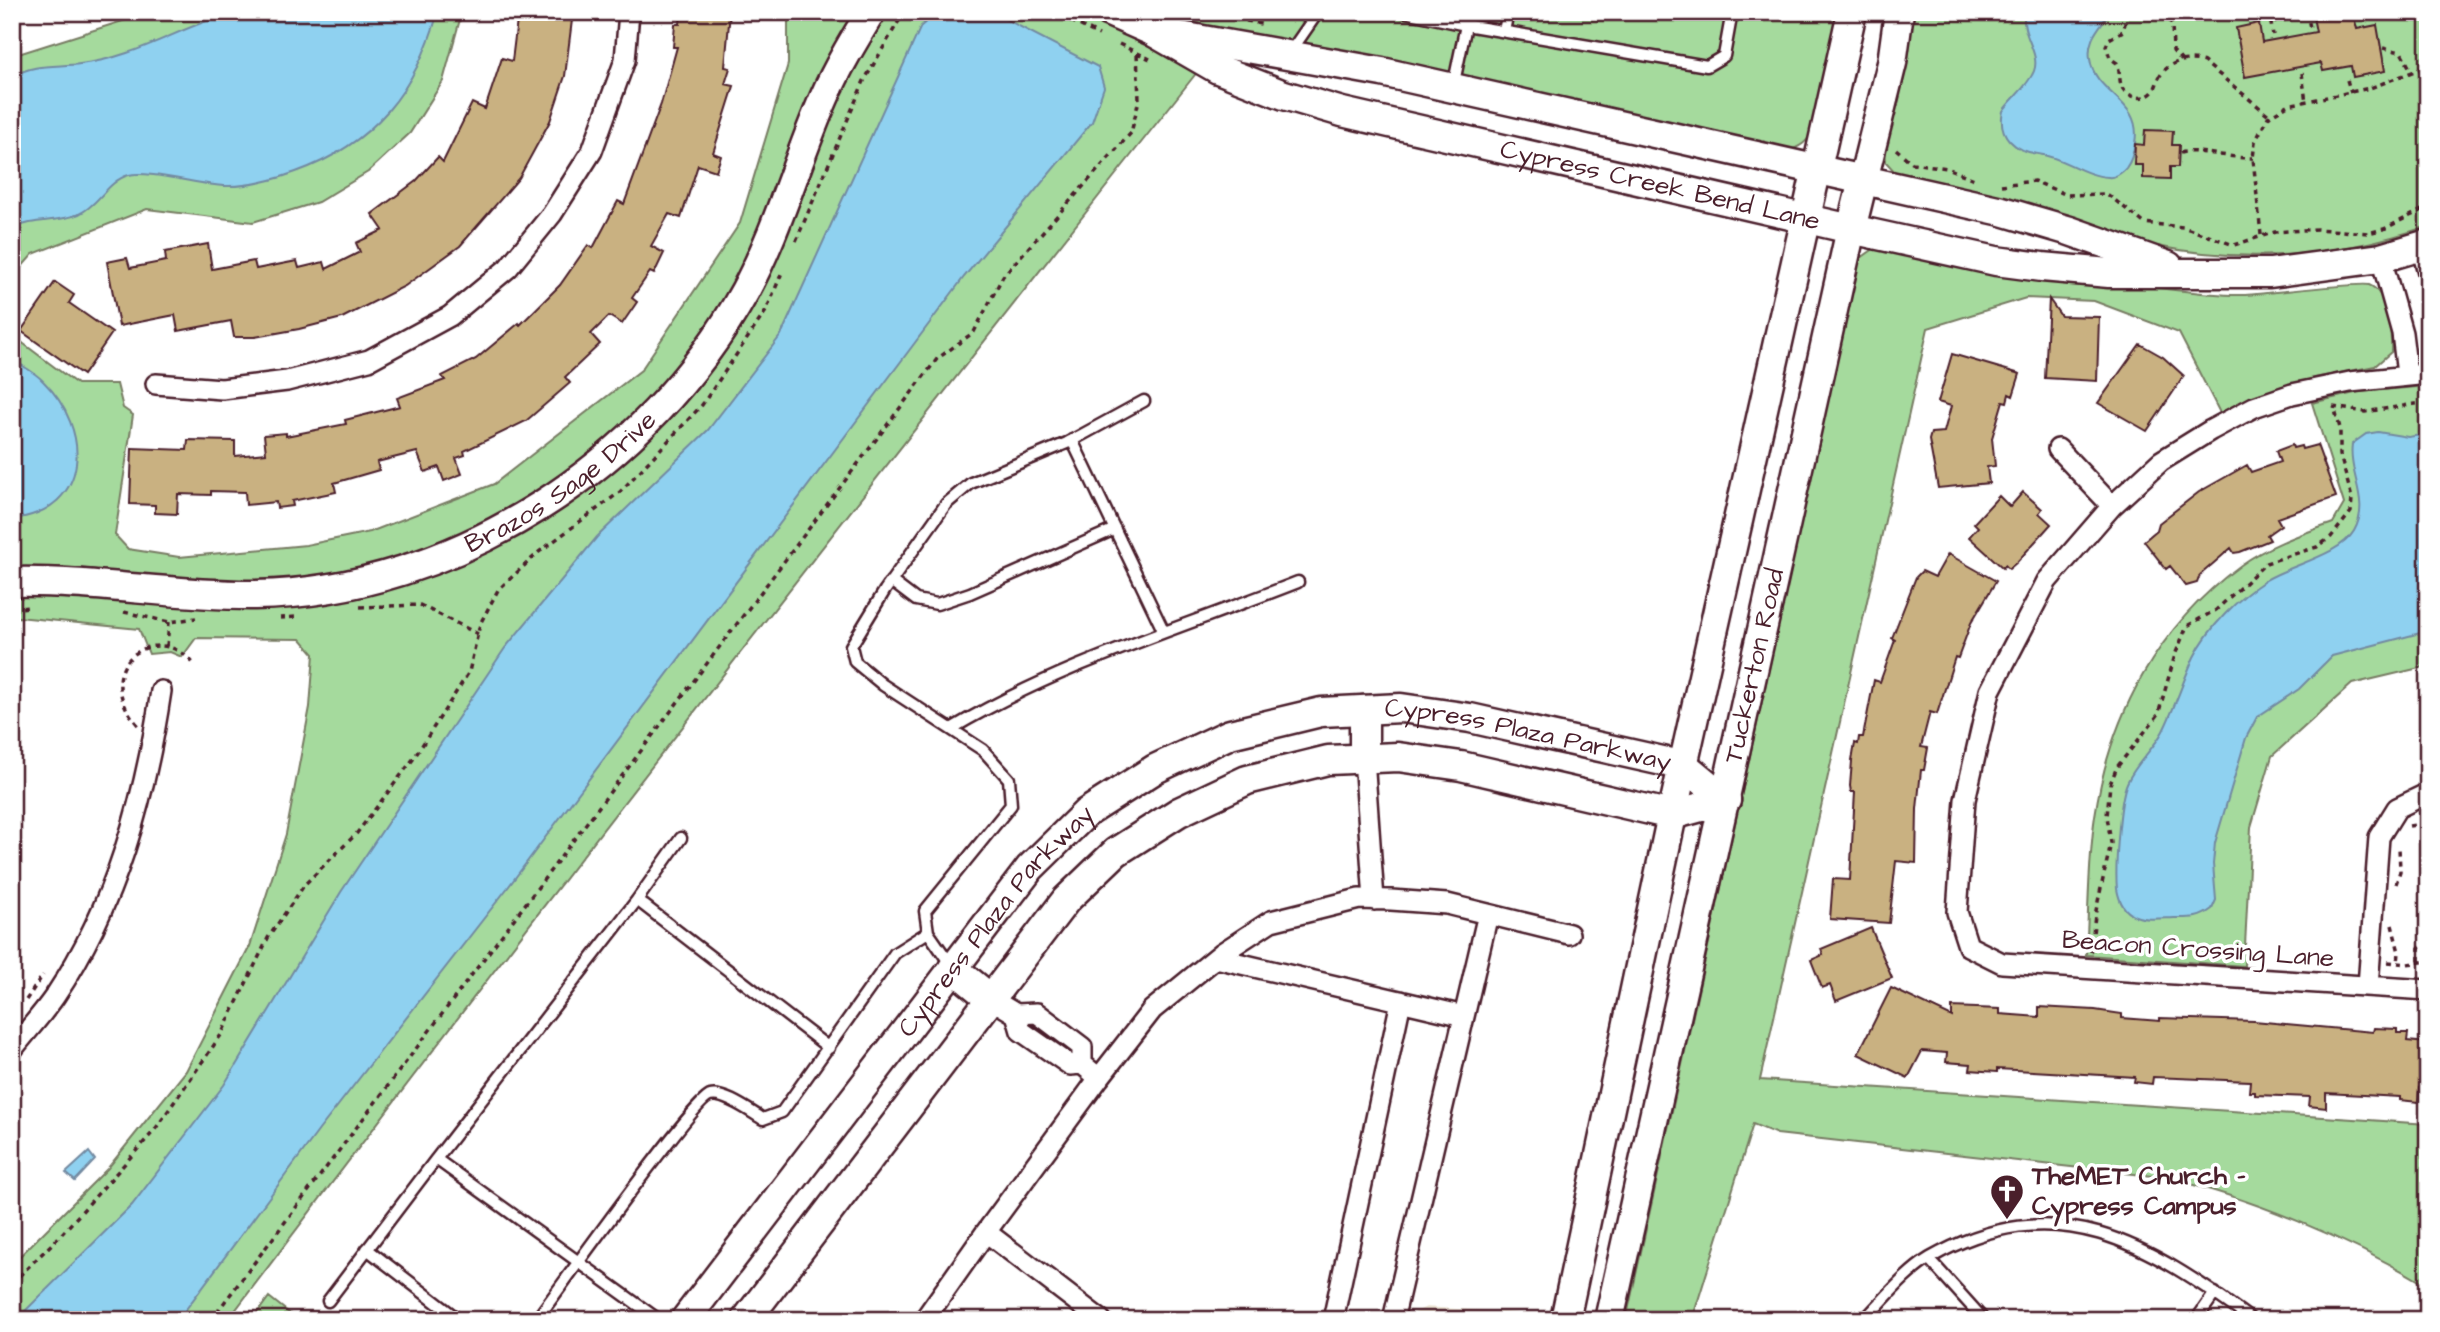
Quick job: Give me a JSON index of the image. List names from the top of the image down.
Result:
{
  "streets": {
    "street": [
      "Cypress Creek Bend Lane",
      "Brazos Sage Drive",
      "Tuckerton Road",
      "Cypress Plaza Parkway",
      "Beacon Crossing Lane"
    ]
  },
  "crossings": [
    ["Cypress Creek Bend Lane", "Tuckerton Road"],
    ["Tuckerton Road", "Cypress Plaza Parkway"]
  ],
  "places": {
    "church": ["TheMET Church - Cypress Campus"]
  }
}
